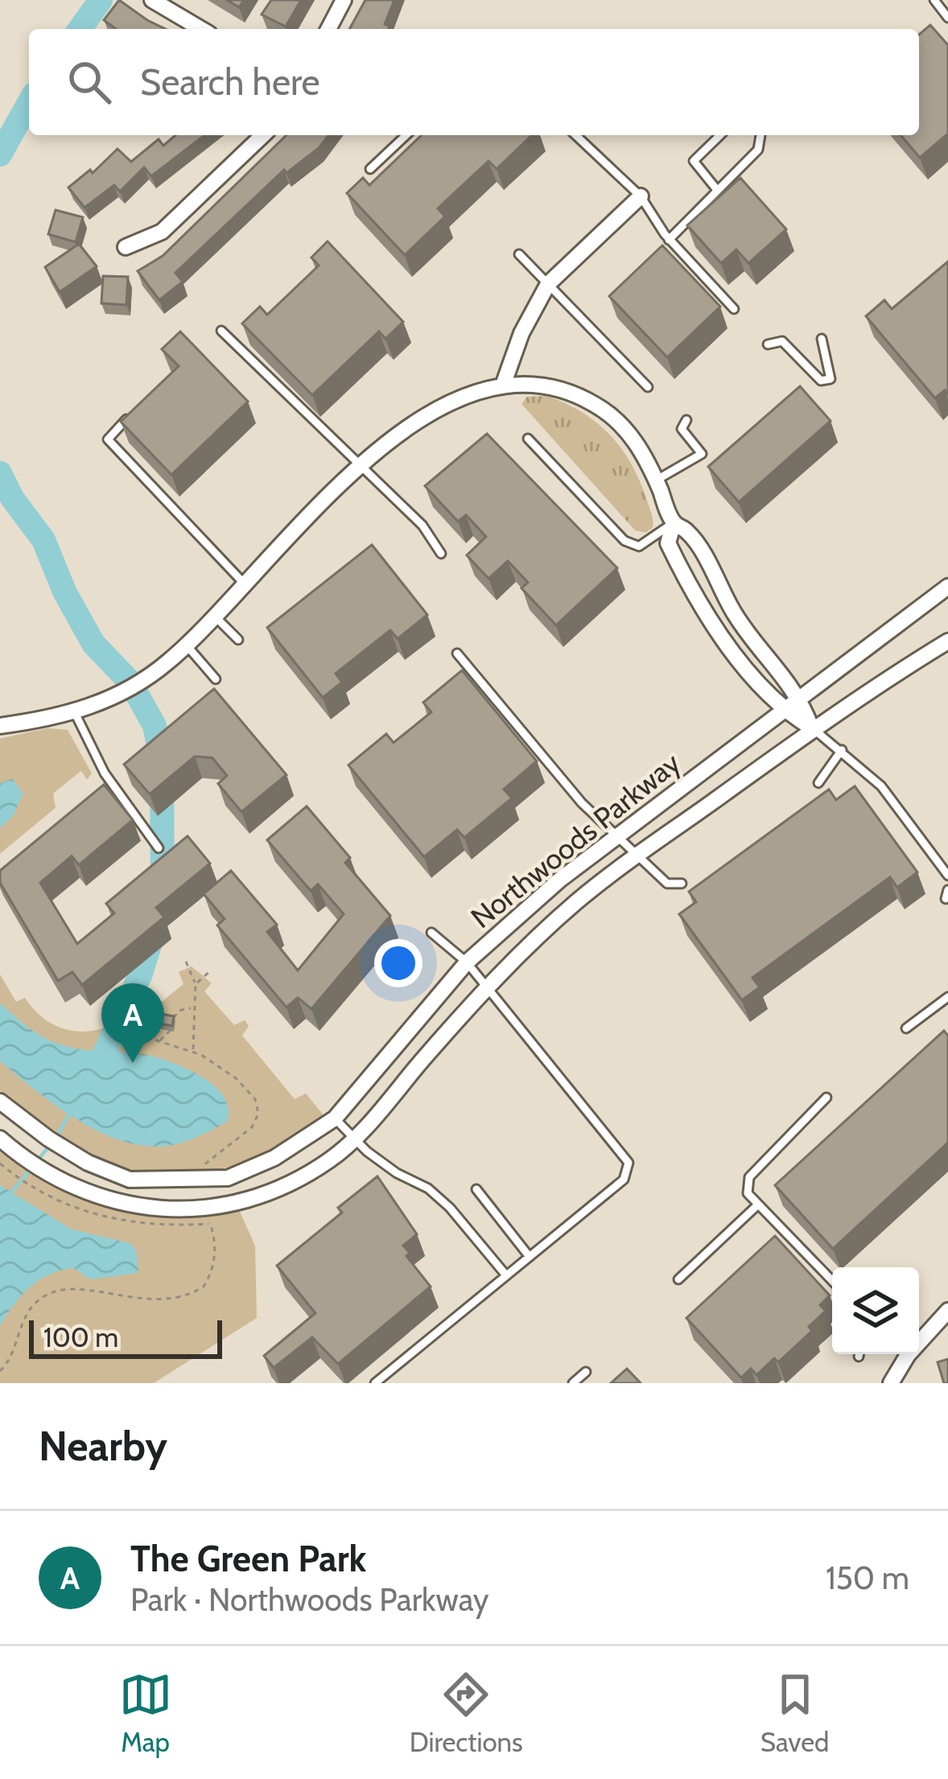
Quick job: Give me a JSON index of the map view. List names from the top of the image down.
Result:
{
  "streets": {
    "street": ["Northwoods Parkway"]
  },
  "scale_bar": "100 m",
  "page": {
    "search": "Search here",
    "pins": "A",
    "scale": "100 m",
    "heading": "Nearby",
    "list": [
      {
        "mark": "A",
        "name": "The Green Park",
        "note": "Park · Northwoods Parkway",
        "value": "150 m"
      }
    ],
    "nav": ["Map", "Directions", "Saved"]
  }
}
